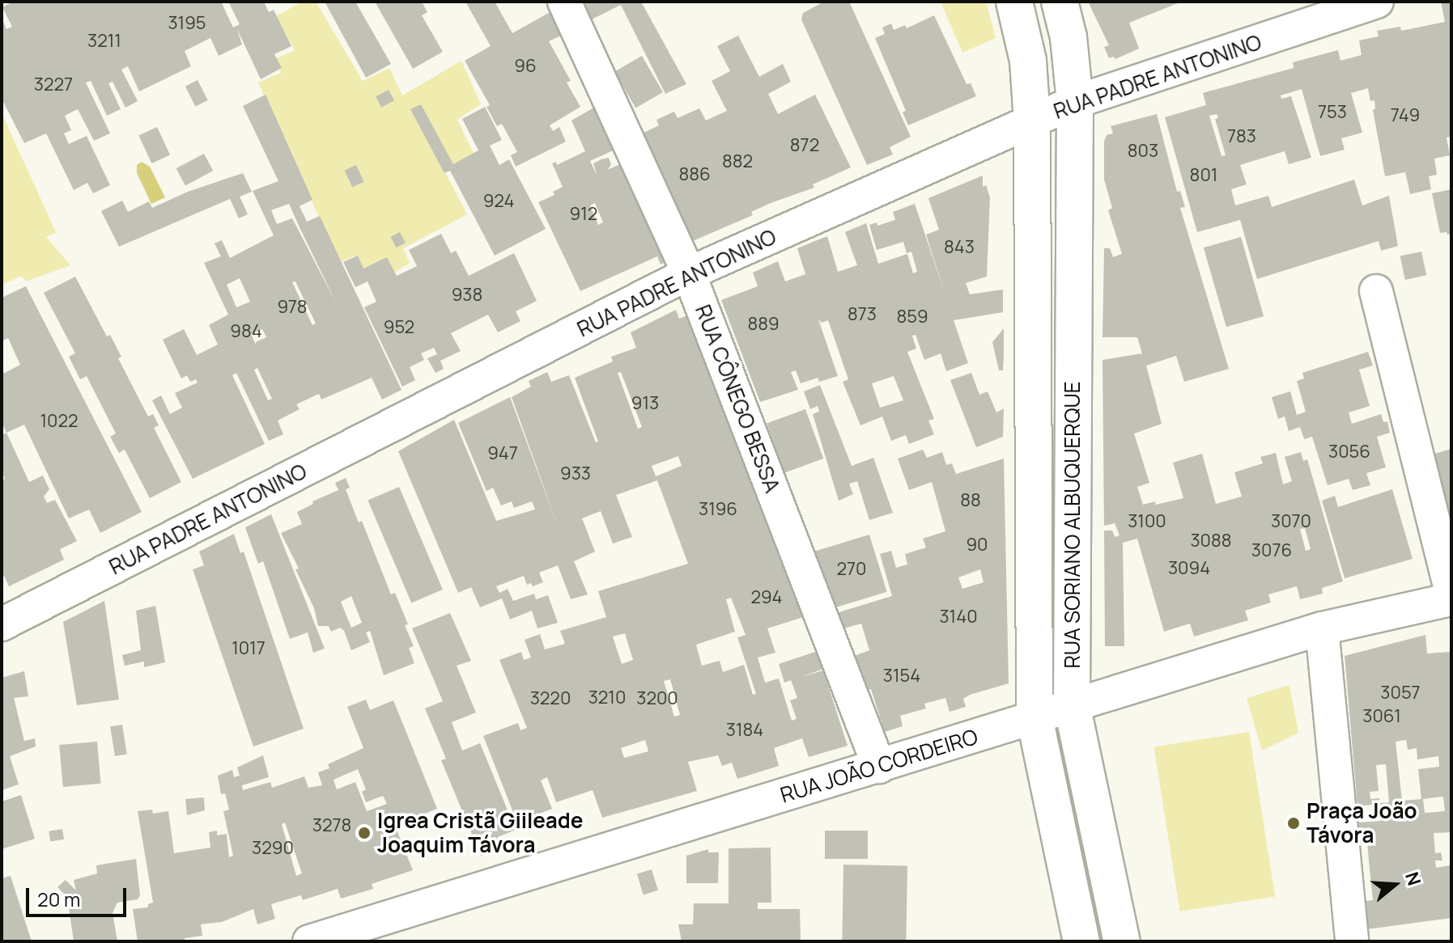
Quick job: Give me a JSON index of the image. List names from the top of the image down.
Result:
{
  "streets": {
    "main road": ["RUA SORIANO ALBUQUERQUE"],
    "street": ["RUA PADRE ANTONINO", "RUA CÔNEGO BESSA", "RUA JOÃO CORDEIRO"]
  },
  "crossings": [
    ["RUA PADRE ANTONINO", "RUA CÔNEGO BESSA"],
    ["RUA PADRE ANTONINO", "RUA SORIANO ALBUQUERQUE"],
    ["RUA CÔNEGO BESSA", "RUA JOÃO CORDEIRO"],
    ["RUA SORIANO ALBUQUERQUE", "RUA JOÃO CORDEIRO"]
  ],
  "places": ["Praça João Távora", "Igrea Cristã Giileade Joaquim Távora"],
  "house_numbers": [
    "3195",
    "3211",
    "96",
    "3227",
    "753",
    "749",
    "783",
    "872",
    "803",
    "882",
    "886",
    "801",
    "924",
    "912",
    "843",
    "938",
    "978",
    "873",
    "859",
    "889",
    "952",
    "984",
    "913",
    "1022",
    "3056",
    "947",
    "933",
    "88",
    "3196",
    "3100",
    "3070",
    "3088",
    "90",
    "3076",
    "3094",
    "270",
    "294",
    "3140",
    "1017",
    "3154",
    "3057",
    "3210",
    "3220",
    "3200",
    "3061",
    "3184",
    "3278",
    "3290"
  ],
  "scale_bar": "20 m",
  "north": "right"
}
